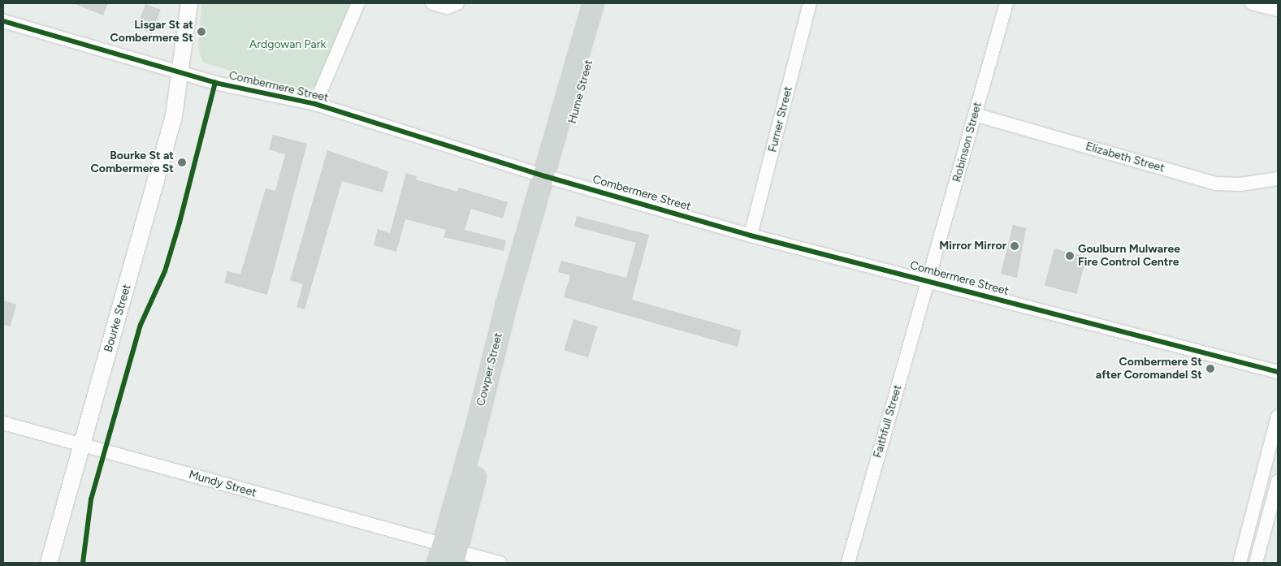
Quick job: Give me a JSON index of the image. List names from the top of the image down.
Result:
{
  "streets": {
    "main road": ["Hume Street", "Cowper Street"],
    "street": [
      "Combermere Street",
      "Furner Street",
      "Robinson Street",
      "Elizabeth Street",
      "Bourke Street",
      "Faithfull Street",
      "Mundy Street"
    ]
  },
  "crossings": [
    ["Combermere Street", "Hume Street"],
    ["Combermere Street", "Furner Street"],
    ["Combermere Street", "Robinson Street"],
    ["Combermere Street", "Bourke Street"],
    ["Combermere Street", "Cowper Street"],
    ["Combermere Street", "Faithfull Street"],
    ["Hume Street", "Cowper Street"],
    ["Robinson Street", "Elizabeth Street"],
    ["Robinson Street", "Faithfull Street"],
    ["Bourke Street", "Mundy Street"],
    ["Cowper Street", "Mundy Street"]
  ],
  "parks": ["Ardgowan Park"],
  "places": [
    "Lisgar St at Combermere St",
    "Bourke St at Combermere St",
    "Mirror Mirror",
    "Goulburn Mulwaree Fire Control Centre",
    "Combermere St after Coromandel St"
  ]
}
